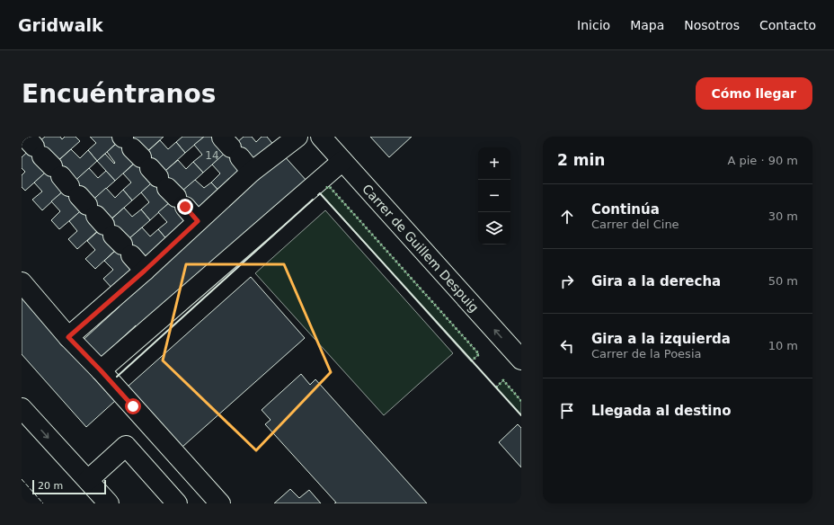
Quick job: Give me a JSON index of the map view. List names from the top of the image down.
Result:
{
  "streets": {
    "street": ["Carrer de Guillem Despuig"]
  },
  "one_way": ["Carrer de Guillem Despuig"],
  "house_numbers": ["14"],
  "scale_bar": "20 m",
  "page": {
    "header": "Gridwalk",
    "nav": [
      "Inicio",
      "Mapa",
      "Nosotros",
      "Contacto"
    ],
    "buttons": "Cómo llegar",
    "title": "Encuéntranos",
    "heading": ["2 min", "A pie · 90 m"],
    "map_buttons": ["+", "−"],
    "list": [
      ["Continúa", "Carrer del Cine", "30 m"],
      ["Gira a la derecha", "50 m"],
      ["Gira a la izquierda", "Carrer de la Poesia", "10 m"],
      "Llegada al destino"
    ],
    "scale": "20 m"
  }
}
